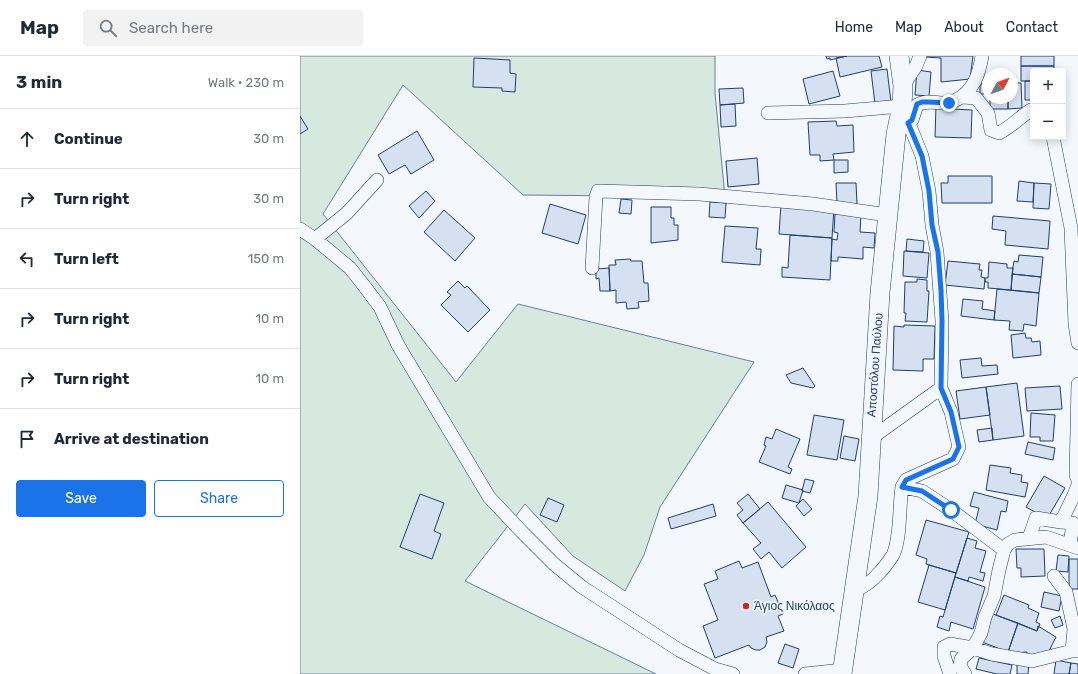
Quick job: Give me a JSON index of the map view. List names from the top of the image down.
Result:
{
  "streets": {
    "street": ["Αποστόλου Παύλου"]
  },
  "places": ["Άγιος Νικόλαος"],
  "north": "top right",
  "page": {
    "header": "Map",
    "search": "Search here",
    "nav": [
      "Home",
      "Map",
      "About",
      "Contact"
    ],
    "heading": ["3 min", "Walk · 230 m"],
    "map_buttons": ["+", "−"],
    "list": [
      ["Continue", "30 m"],
      ["Turn right", "30 m"],
      ["Turn left", "150 m"],
      ["Turn right", "10 m"],
      ["Turn right", "10 m"],
      "Arrive at destination"
    ],
    "buttons": ["Save", "Share"]
  }
}
